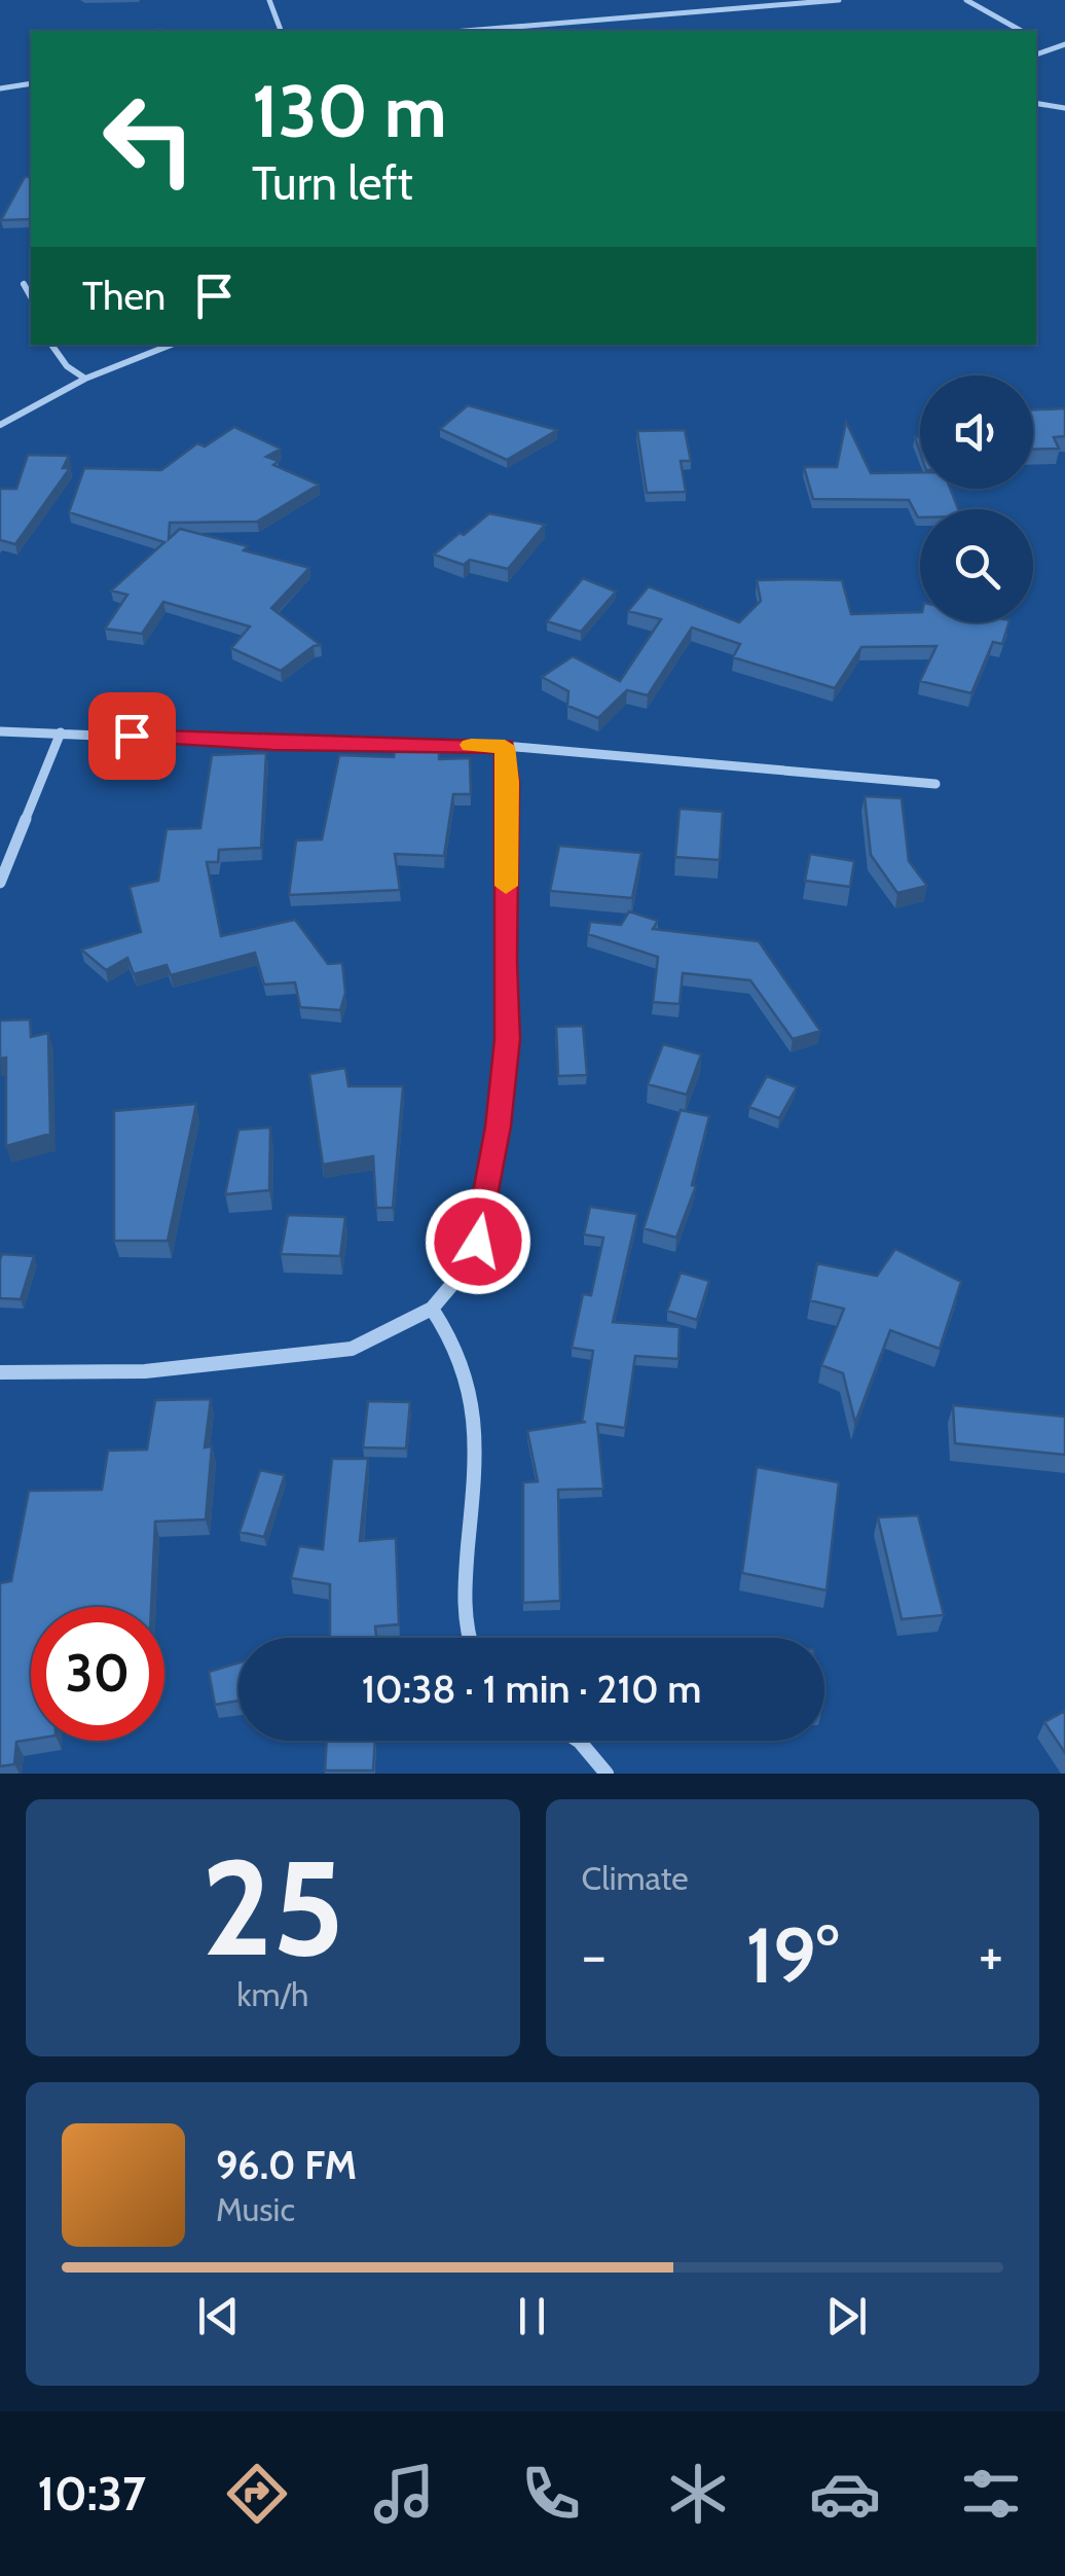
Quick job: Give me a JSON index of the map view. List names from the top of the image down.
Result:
{
  "page": {
    "turn": ["130 m", "Turn left"],
    "then": "Then",
    "limit": "30",
    "trip": "10:38 · 1 min · 210 m",
    "tile": [
      ["25", "km/h"],
      "Climate"
    ],
    "heat": ["−", "19°", "+"],
    "song": ["96.0 FM", "Music"],
    "tabs": "10:37"
  }
}
